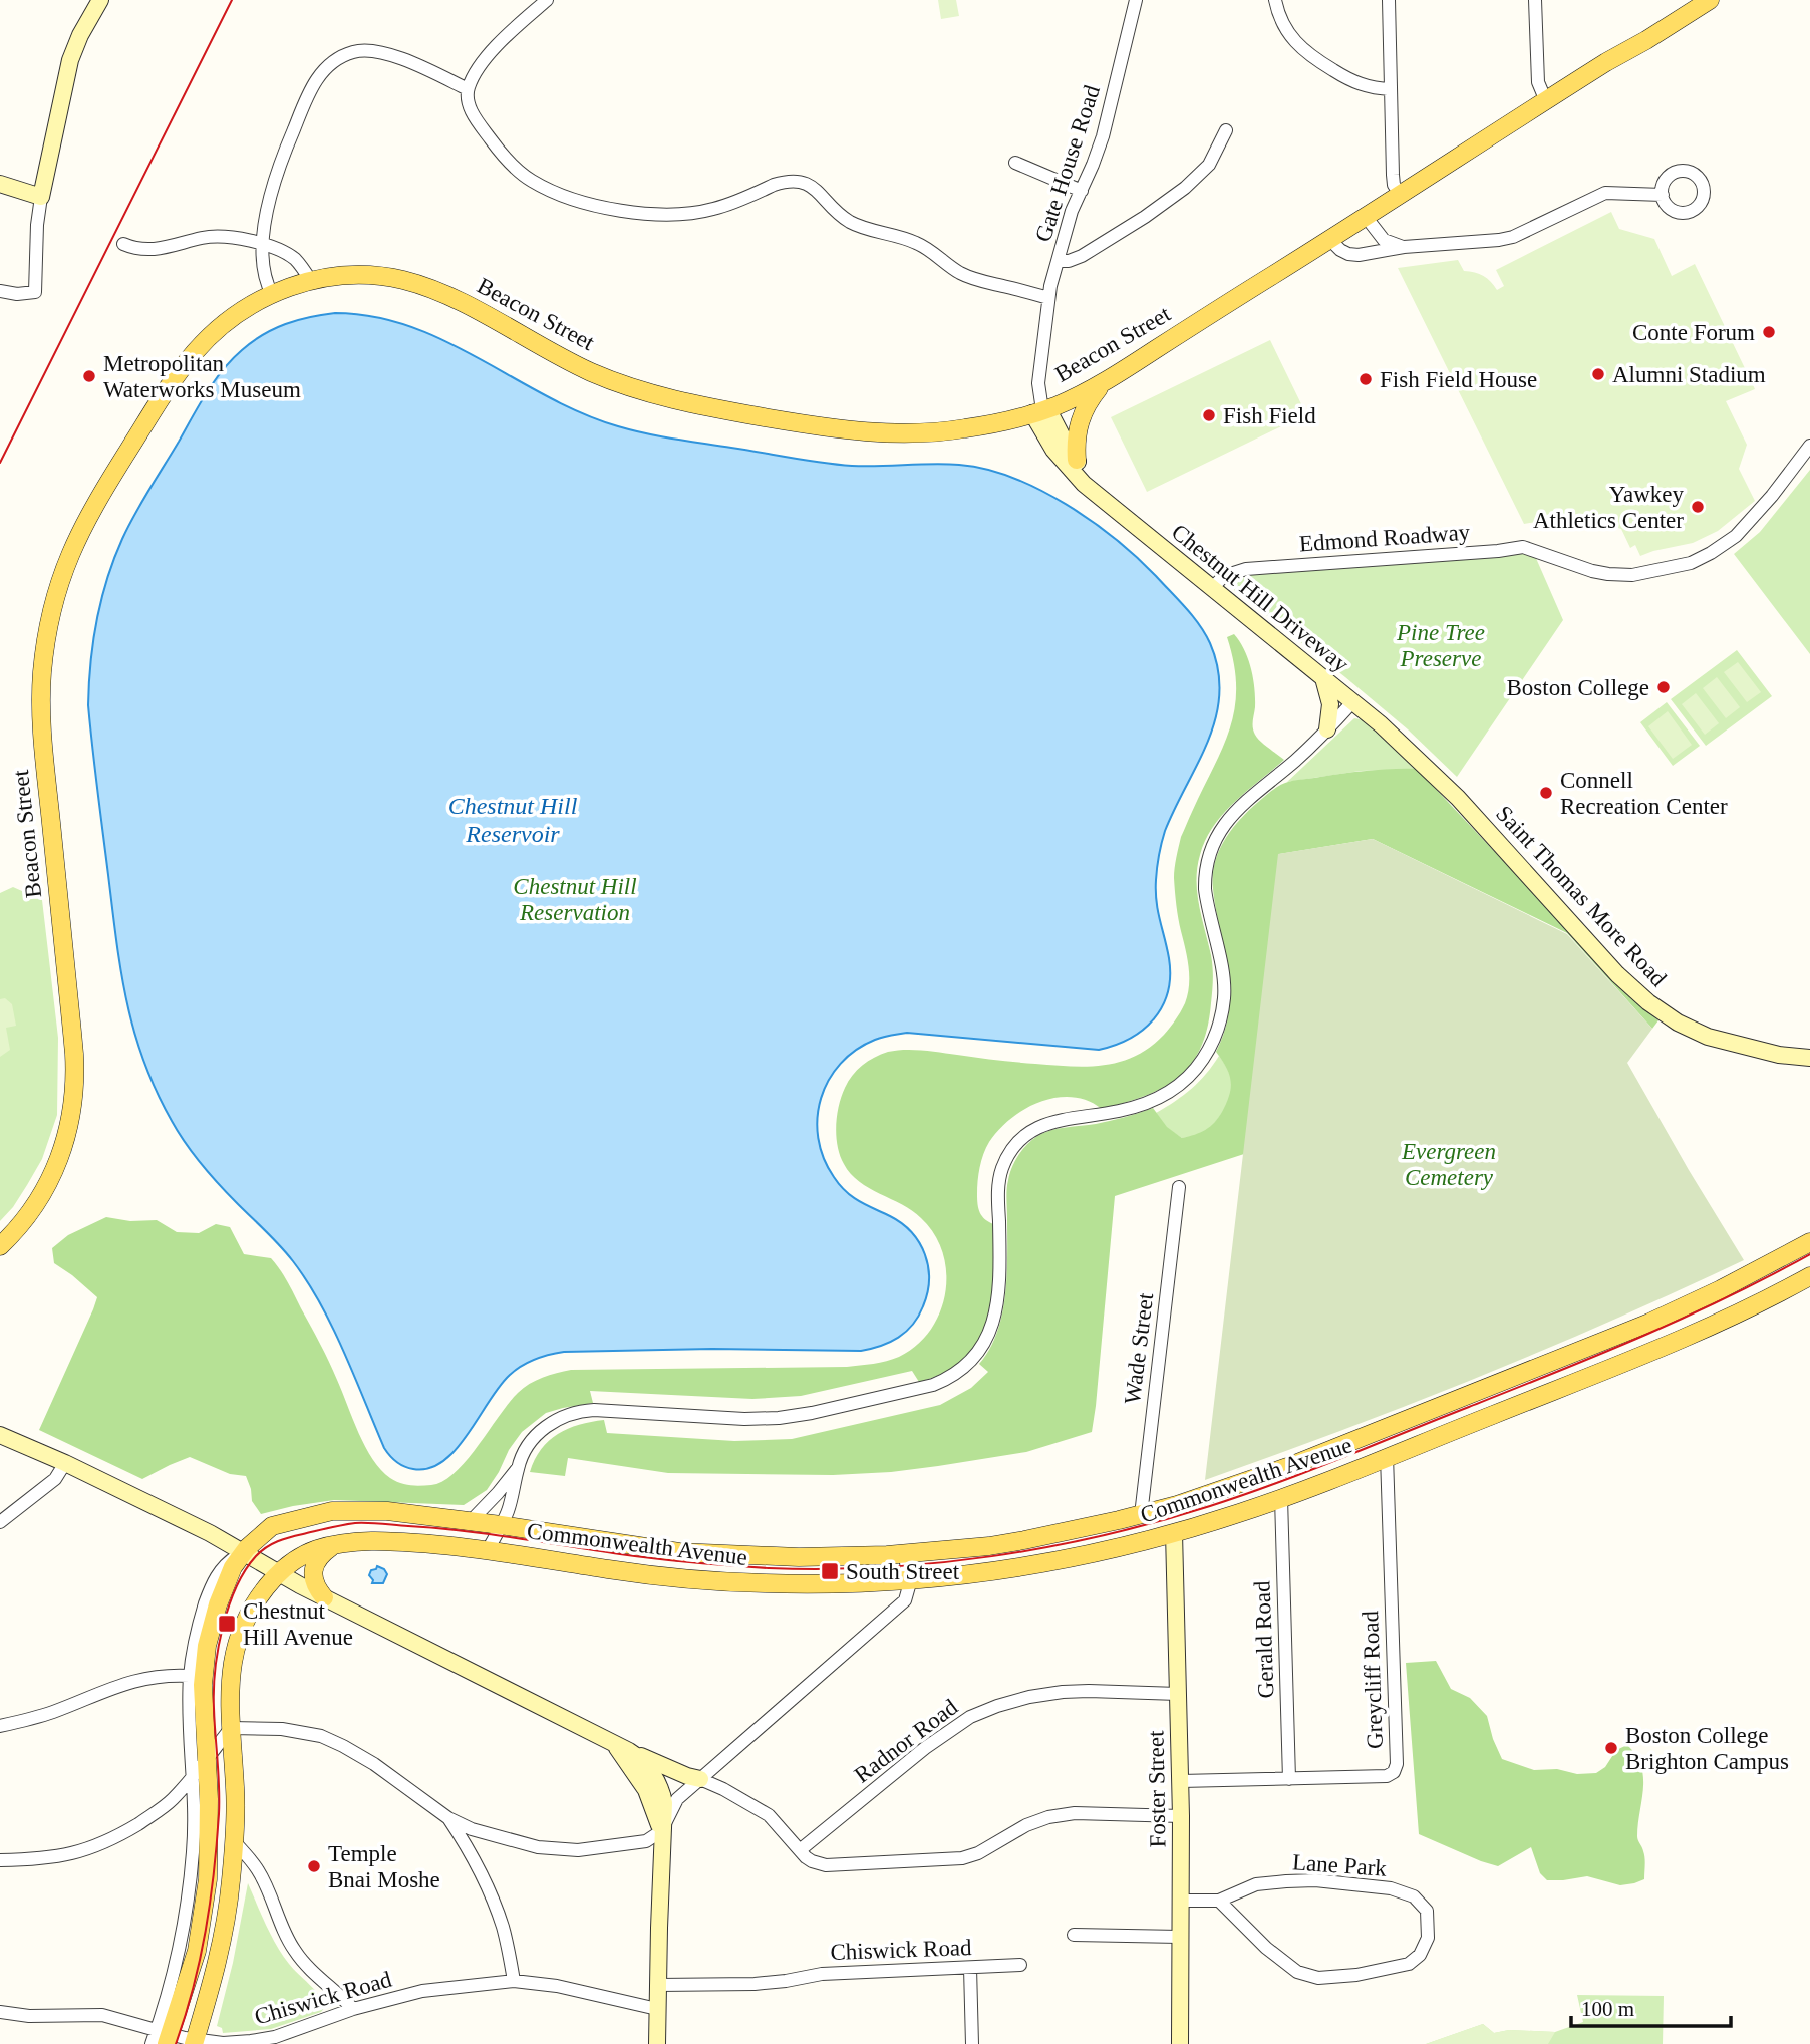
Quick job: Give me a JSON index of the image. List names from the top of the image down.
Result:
{
  "streets": {
    "main road": [
      "Beacon Street",
      "Chestnut Hill Driveway",
      "Saint Thomas More Road",
      "Commonwealth Avenue",
      "Foster Street"
    ],
    "street": [
      "Gate House Road",
      "Edmond Roadway",
      "Wade Street",
      "Gerald Road",
      "Greycliff Road",
      "Radnor Road",
      "Lane Park",
      "Chiswick Road"
    ]
  },
  "crossings": [
    ["Gate House Road", "Beacon Street"],
    ["Gate House Road", "Chestnut Hill Driveway"],
    ["Beacon Street", "Chestnut Hill Driveway"],
    ["Edmond Roadway", "Chestnut Hill Driveway"],
    ["Chestnut Hill Driveway", "Saint Thomas More Road"],
    ["Chestnut Hill Driveway", "Commonwealth Avenue"],
    ["Wade Street", "Commonwealth Avenue"],
    ["Commonwealth Avenue", "Gerald Road"],
    ["Commonwealth Avenue", "Greycliff Road"],
    ["Commonwealth Avenue", "Foster Street"],
    ["Commonwealth Avenue", "Chiswick Road"],
    ["Gerald Road", "Greycliff Road"],
    ["Greycliff Road", "Foster Street"],
    ["Radnor Road", "Foster Street"],
    ["Foster Street", "Lane Park"]
  ],
  "water": ["Chestnut Hill Reservoir"],
  "parks": ["Pine Tree Preserve", "Chestnut Hill Reservation", "Evergreen Cemetery"],
  "places": {
    "other": [
      "Conte Forum",
      "Alumni Stadium",
      "Metropolitan Waterworks Museum",
      "Fish Field House",
      "Fish Field",
      "Yawkey Athletics Center",
      "Boston College",
      "Connell Recreation Center",
      "Boston College Brighton Campus",
      "Temple Bnai Moshe"
    ],
    "transit": ["South Street", "Chestnut Hill Avenue"]
  },
  "scale_bar": "100 m"
}
